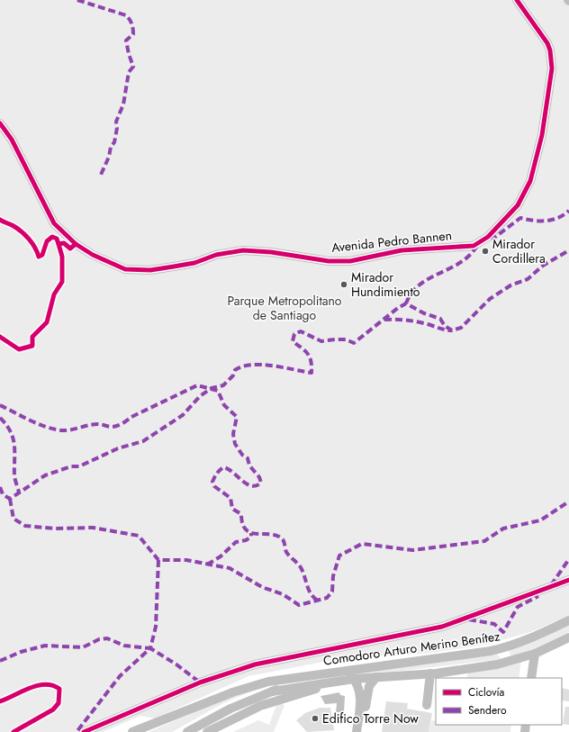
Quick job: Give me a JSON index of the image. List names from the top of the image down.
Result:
{
  "streets": {
    "street": ["Avenida Pedro Bannen", "Comodoro Arturo Merino Benítez"]
  },
  "parks": ["Parque Metropolitano de Santiago"],
  "places": ["Mirador Cordillera", "Mirador Hundimiento", "Edifico Torre Now"],
  "legend": ["Ciclovía", "Sendero"]
}
